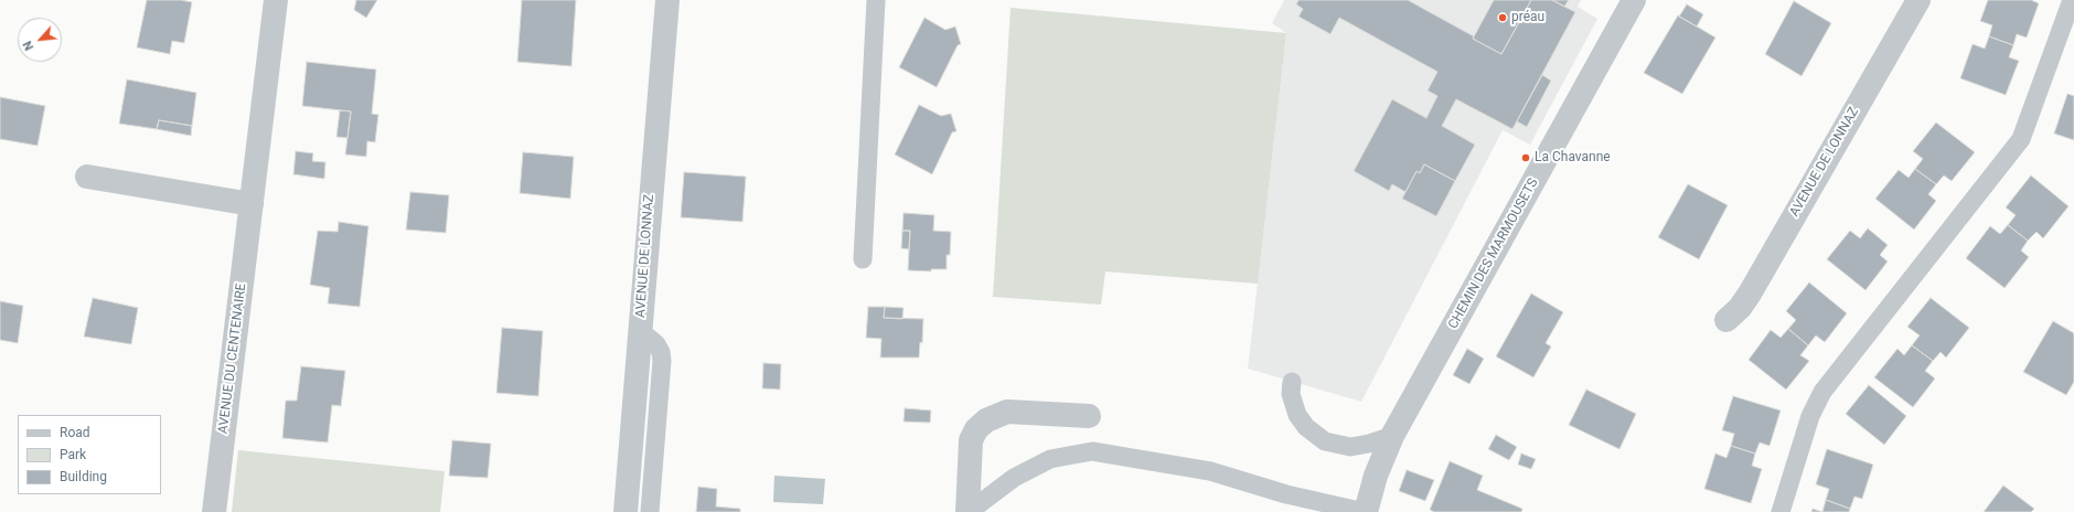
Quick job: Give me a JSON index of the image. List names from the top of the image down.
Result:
{
  "streets": {
    "street": ["AVENUE DE LONNAZ", "CHEMIN DES MARMOUSETS", "AVENUE DU CENTENAIRE"]
  },
  "places": ["préau", "La Chavanne"],
  "legend": ["Road", "Park", "Building"],
  "north": "bottom left"
}
